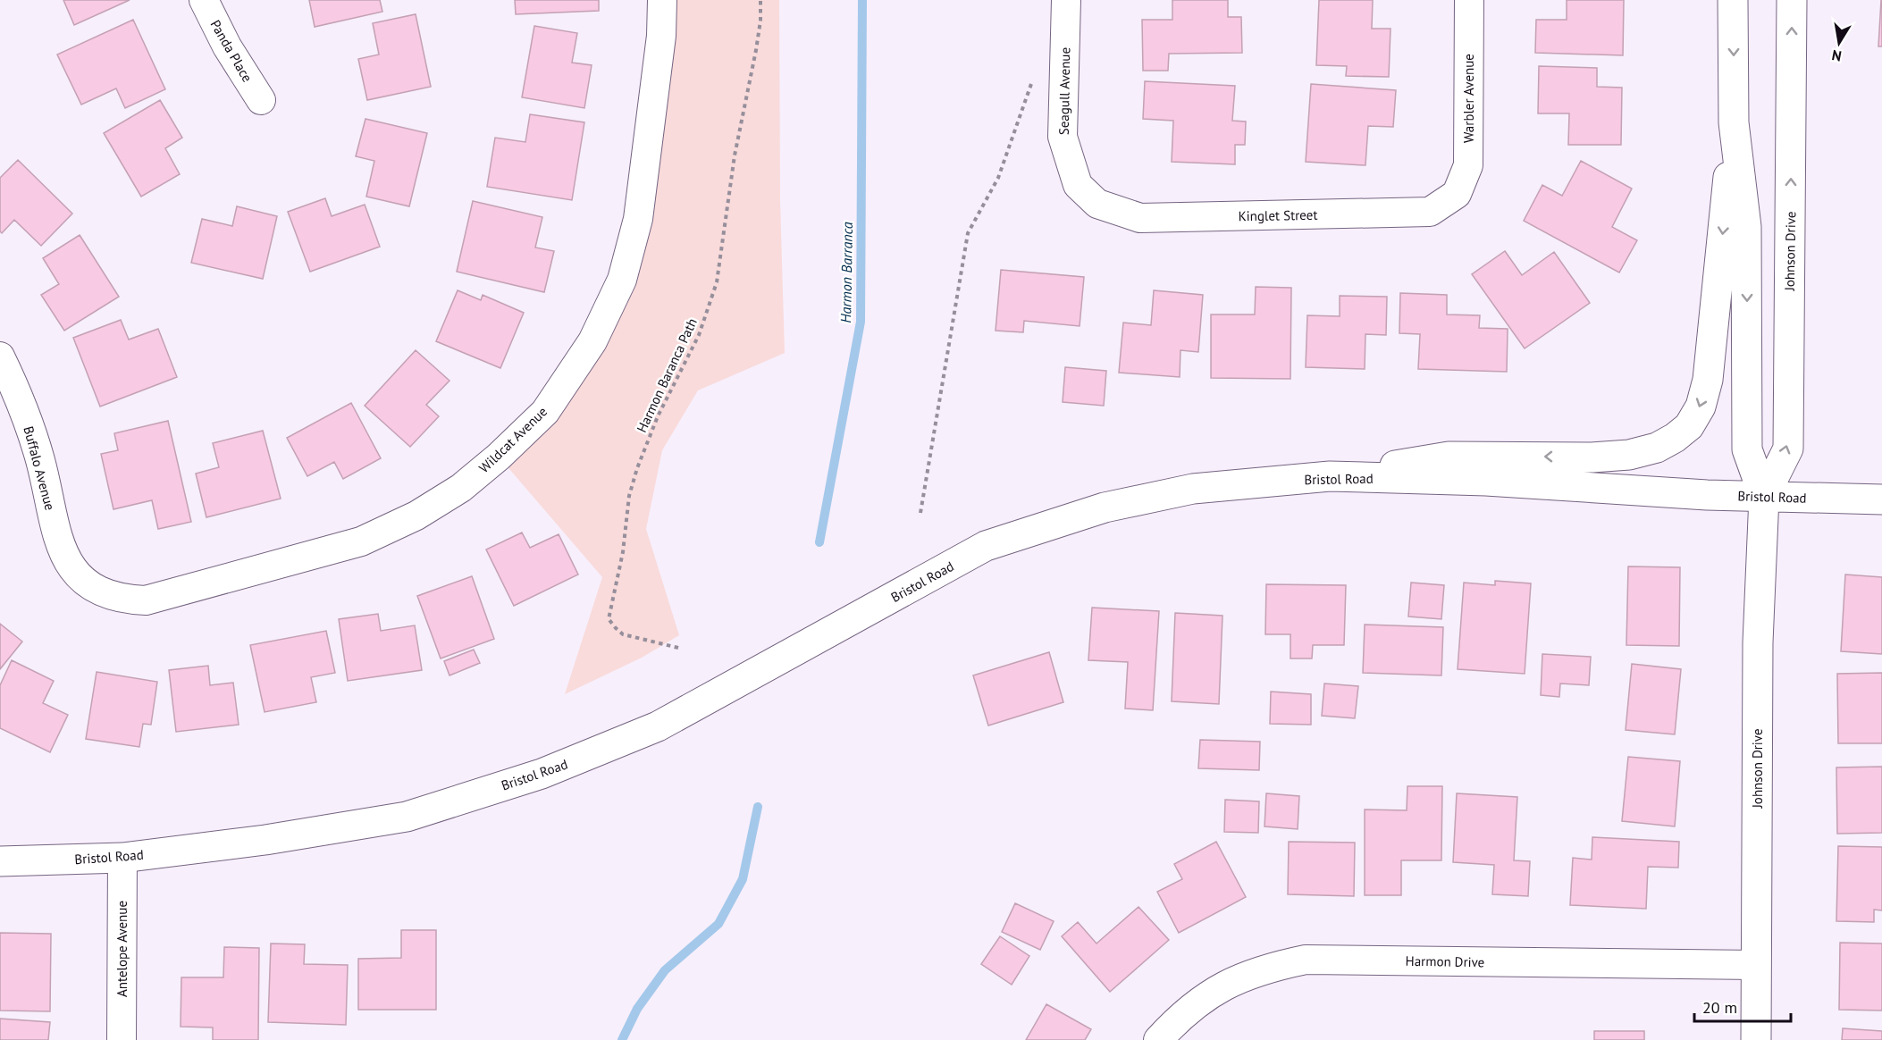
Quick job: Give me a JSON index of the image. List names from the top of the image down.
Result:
{
  "streets": {
    "main road": ["Johnson Drive", "Bristol Road"],
    "street": [
      "Panda Place",
      "Seagull Avenue",
      "Warbler Avenue",
      "Kinglet Street",
      "Wildcat Avenue",
      "Buffalo Avenue",
      "Antelope Avenue",
      "Harmon Drive"
    ],
    "path": ["Harmon Baranca Path"]
  },
  "crossings": [
    ["Seagull Avenue", "Kinglet Street"],
    ["Warbler Avenue", "Kinglet Street"],
    ["Johnson Drive", "Bristol Road"],
    ["Johnson Drive", "Harmon Drive"],
    ["Wildcat Avenue", "Buffalo Avenue"],
    ["Bristol Road", "Antelope Avenue"]
  ],
  "water": ["Harmon Barranca"],
  "scale_bar": "20 m",
  "north": "bottom"
}
